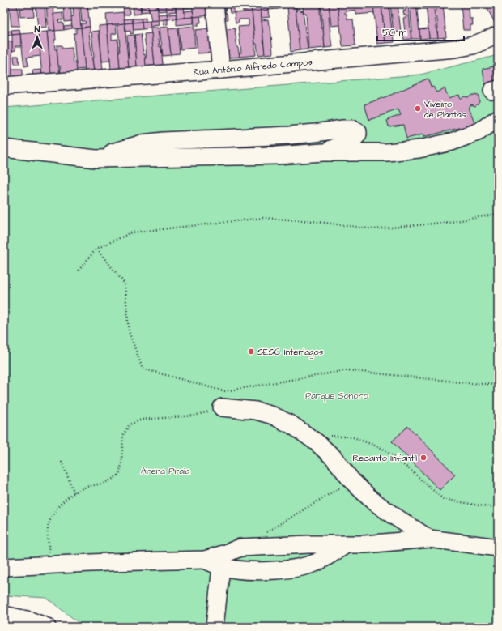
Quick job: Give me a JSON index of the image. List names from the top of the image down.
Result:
{
  "streets": {
    "street": ["Rua Antônio Alfredo Campos"]
  },
  "parks": ["Parque Sonoro", "Arena Praia"],
  "places": ["Viveiro de Plantas", "SESC Interlagos", "Recanto Infantil"],
  "scale_bar": "50 m",
  "north": "top"
}
